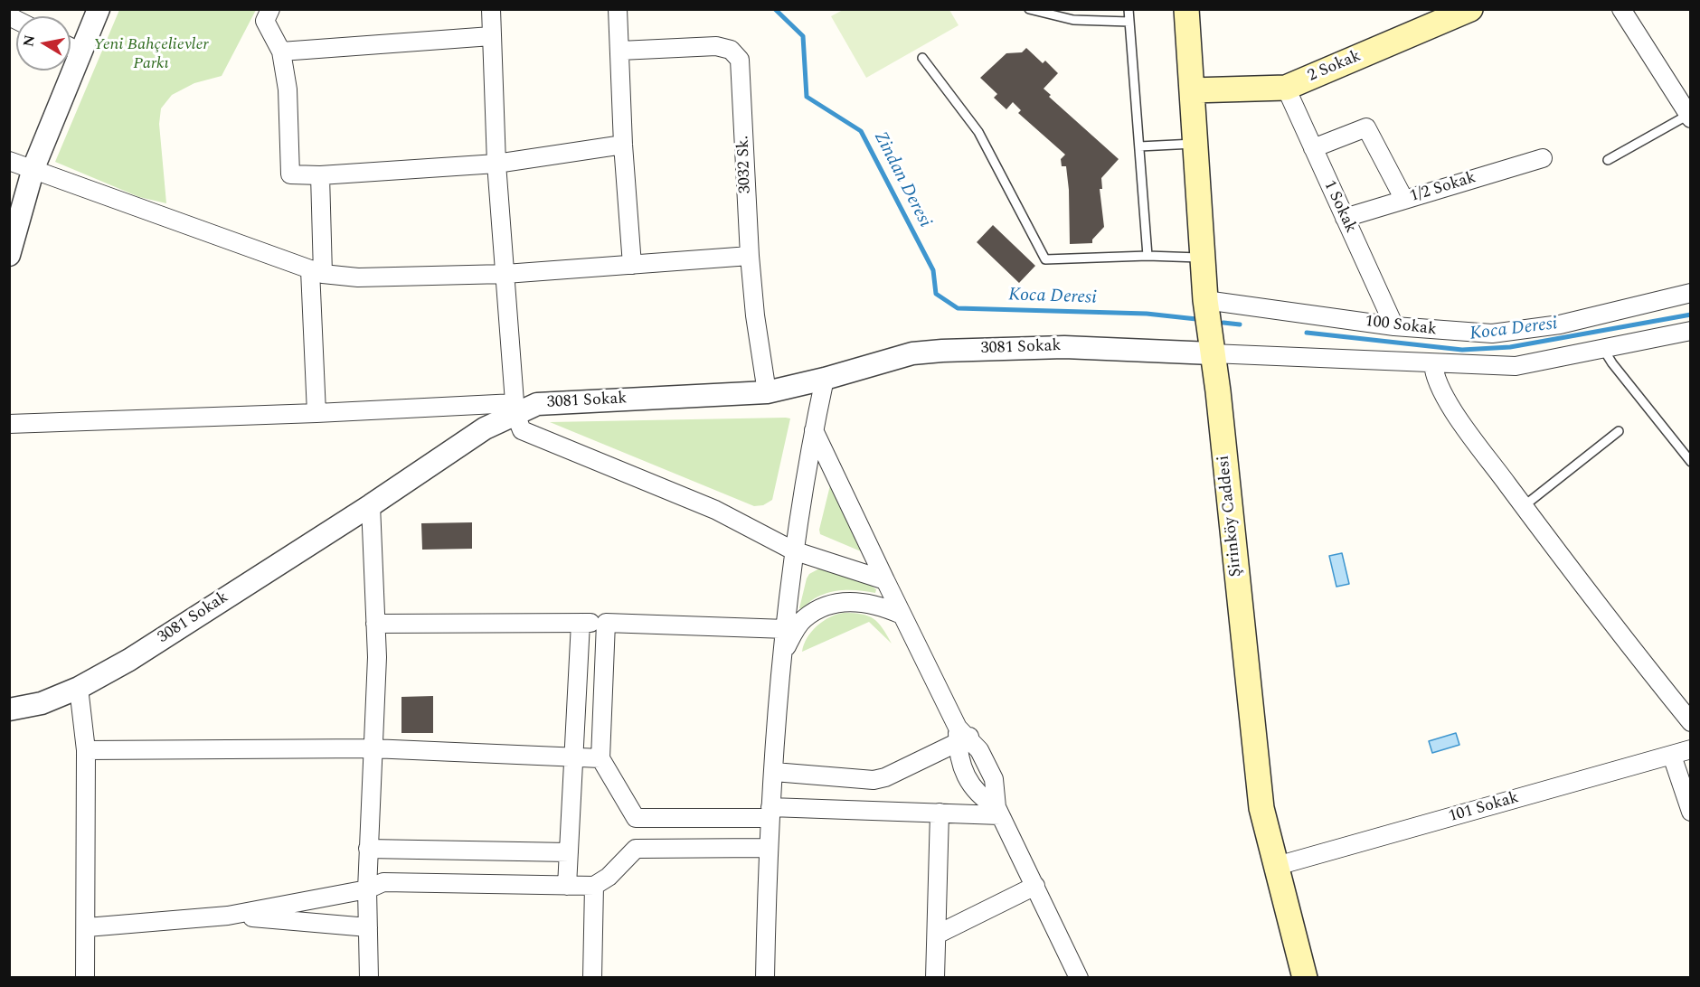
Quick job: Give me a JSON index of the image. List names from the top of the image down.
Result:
{
  "streets": {
    "main road": ["2 Sokak", "Şirinköy Caddesi"],
    "street": [
      "3032 Sk.",
      "1/2 Sokak",
      "1 Sokak",
      "100 Sokak",
      "3081 Sokak",
      "101 Sokak"
    ]
  },
  "crossings": [
    ["2 Sokak", "1 Sokak"],
    ["2 Sokak", "Şirinköy Caddesi"],
    ["3032 Sk.", "3081 Sokak"],
    ["1/2 Sokak", "1 Sokak"],
    ["1 Sokak", "100 Sokak"],
    ["100 Sokak", "3081 Sokak"],
    ["100 Sokak", "Şirinköy Caddesi"],
    ["3081 Sokak", "Şirinköy Caddesi"],
    ["Şirinköy Caddesi", "101 Sokak"]
  ],
  "water": ["Zindan Deresi", "Koca Deresi"],
  "parks": ["Yeni Bahçelievler Parkı"],
  "north": "left"
}
